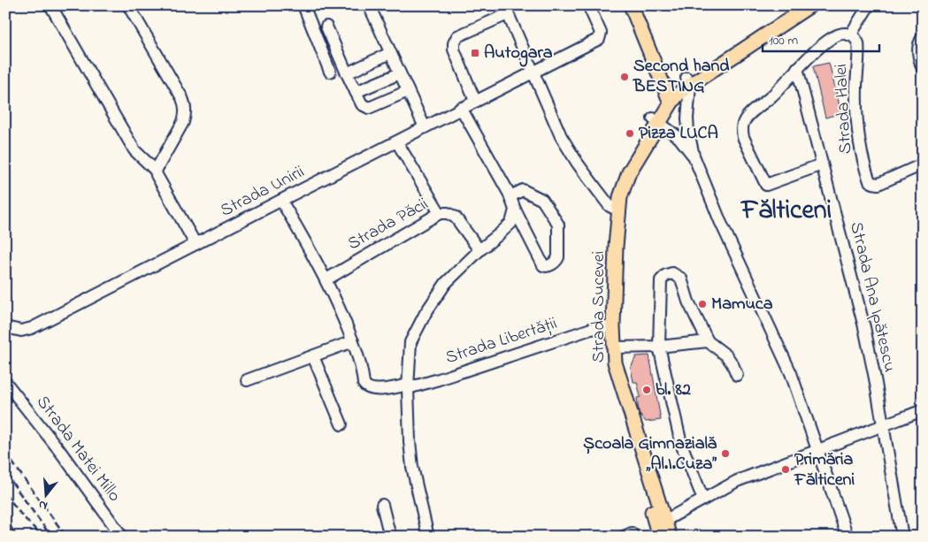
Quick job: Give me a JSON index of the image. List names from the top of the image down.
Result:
{
  "streets": {
    "main road": ["Strada Sucevei"],
    "street": [
      "Strada Halei",
      "Strada Unirii",
      "Strada Păcii",
      "Strada Ana Ipătescu",
      "Strada Libertății",
      "Strada Matei Millo"
    ]
  },
  "crossings": [
    ["Strada Halei", "Strada Ana Ipătescu"],
    ["Strada Sucevei", "Strada Libertății"]
  ],
  "districts": ["Fălticeni"],
  "places": {
    "transit": ["Autogara"],
    "other": [
      "Second hand BESTING",
      "Pizza LUCA",
      "Mamuca",
      "bl. 82",
      "Școala Gimnazială „Al.I.Cuza”",
      "Primăria Fălticeni"
    ]
  },
  "scale_bar": "100 m",
  "north": "bottom"
}
